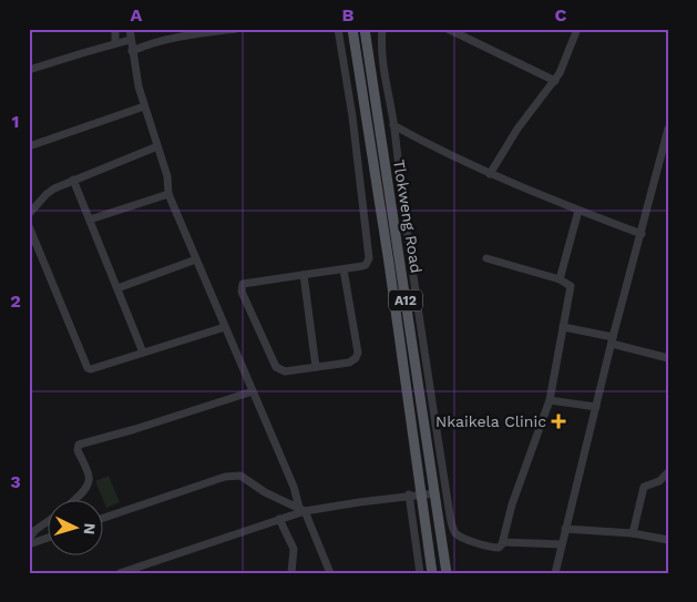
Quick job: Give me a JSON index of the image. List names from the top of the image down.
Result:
{
  "streets": {
    "main road": ["Tlokweng Road", "A12"]
  },
  "places": {
    "health": ["Nkaikela Clinic"]
  },
  "north": "right",
  "grid": {
    "columns": ["A", "B", "C"],
    "rows": ["1", "2", "3"]
  }
}
